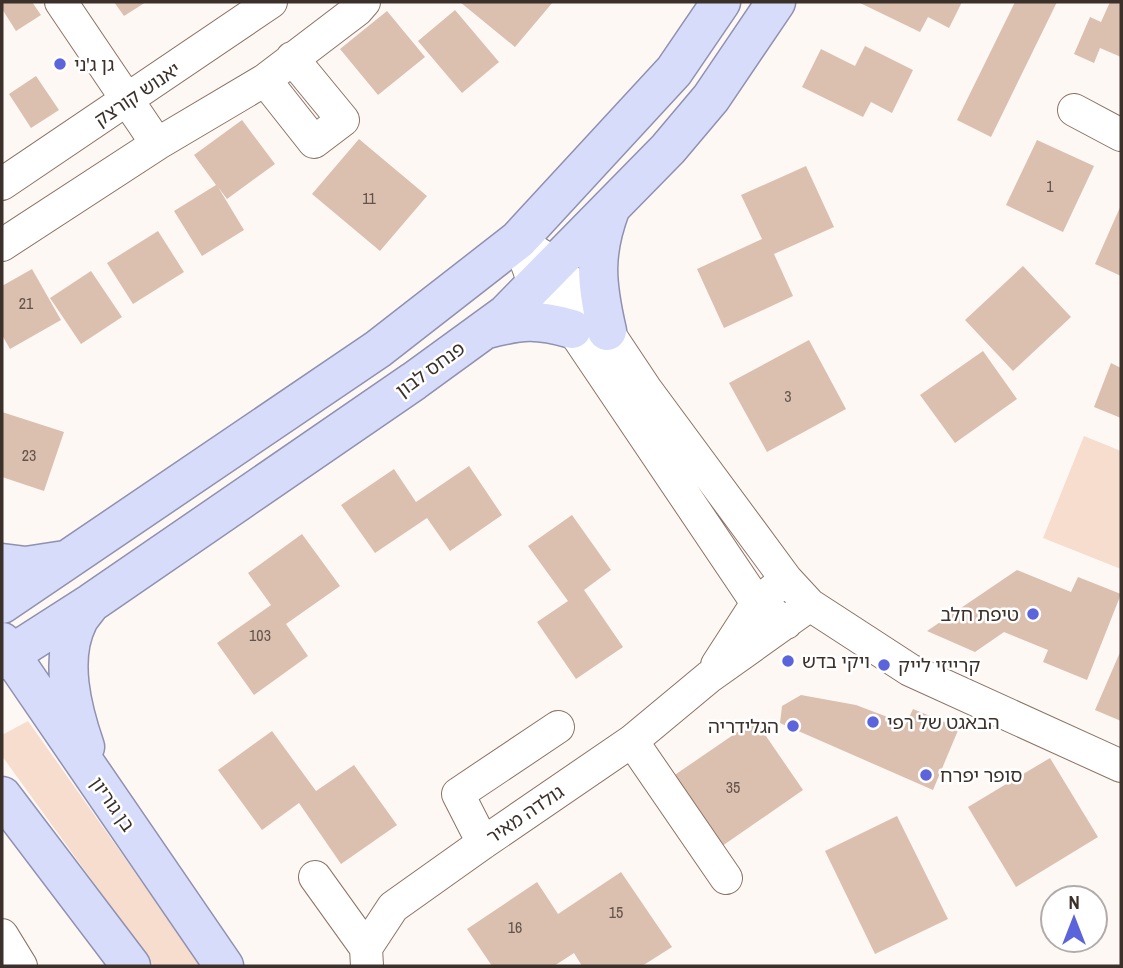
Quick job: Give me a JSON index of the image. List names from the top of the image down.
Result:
{
  "streets": {
    "main road": ["פנחס לבון", "בן גוריון"],
    "street": ["יאנוש קורצק", "גולדה מאיר"]
  },
  "crossings": [
    ["פנחס לבון", "בן גוריון"]
  ],
  "places": [
    "גן ג'ני",
    "טיפת חלב",
    "ויקי בדש",
    "קרייזי לייק",
    "הבאגט של רפי",
    "הגלידריה",
    "סופר יפרח"
  ],
  "house_numbers": [
    "1",
    "11",
    "21",
    "3",
    "23",
    "103",
    "35",
    "15",
    "16"
  ],
  "north": "top"
}
